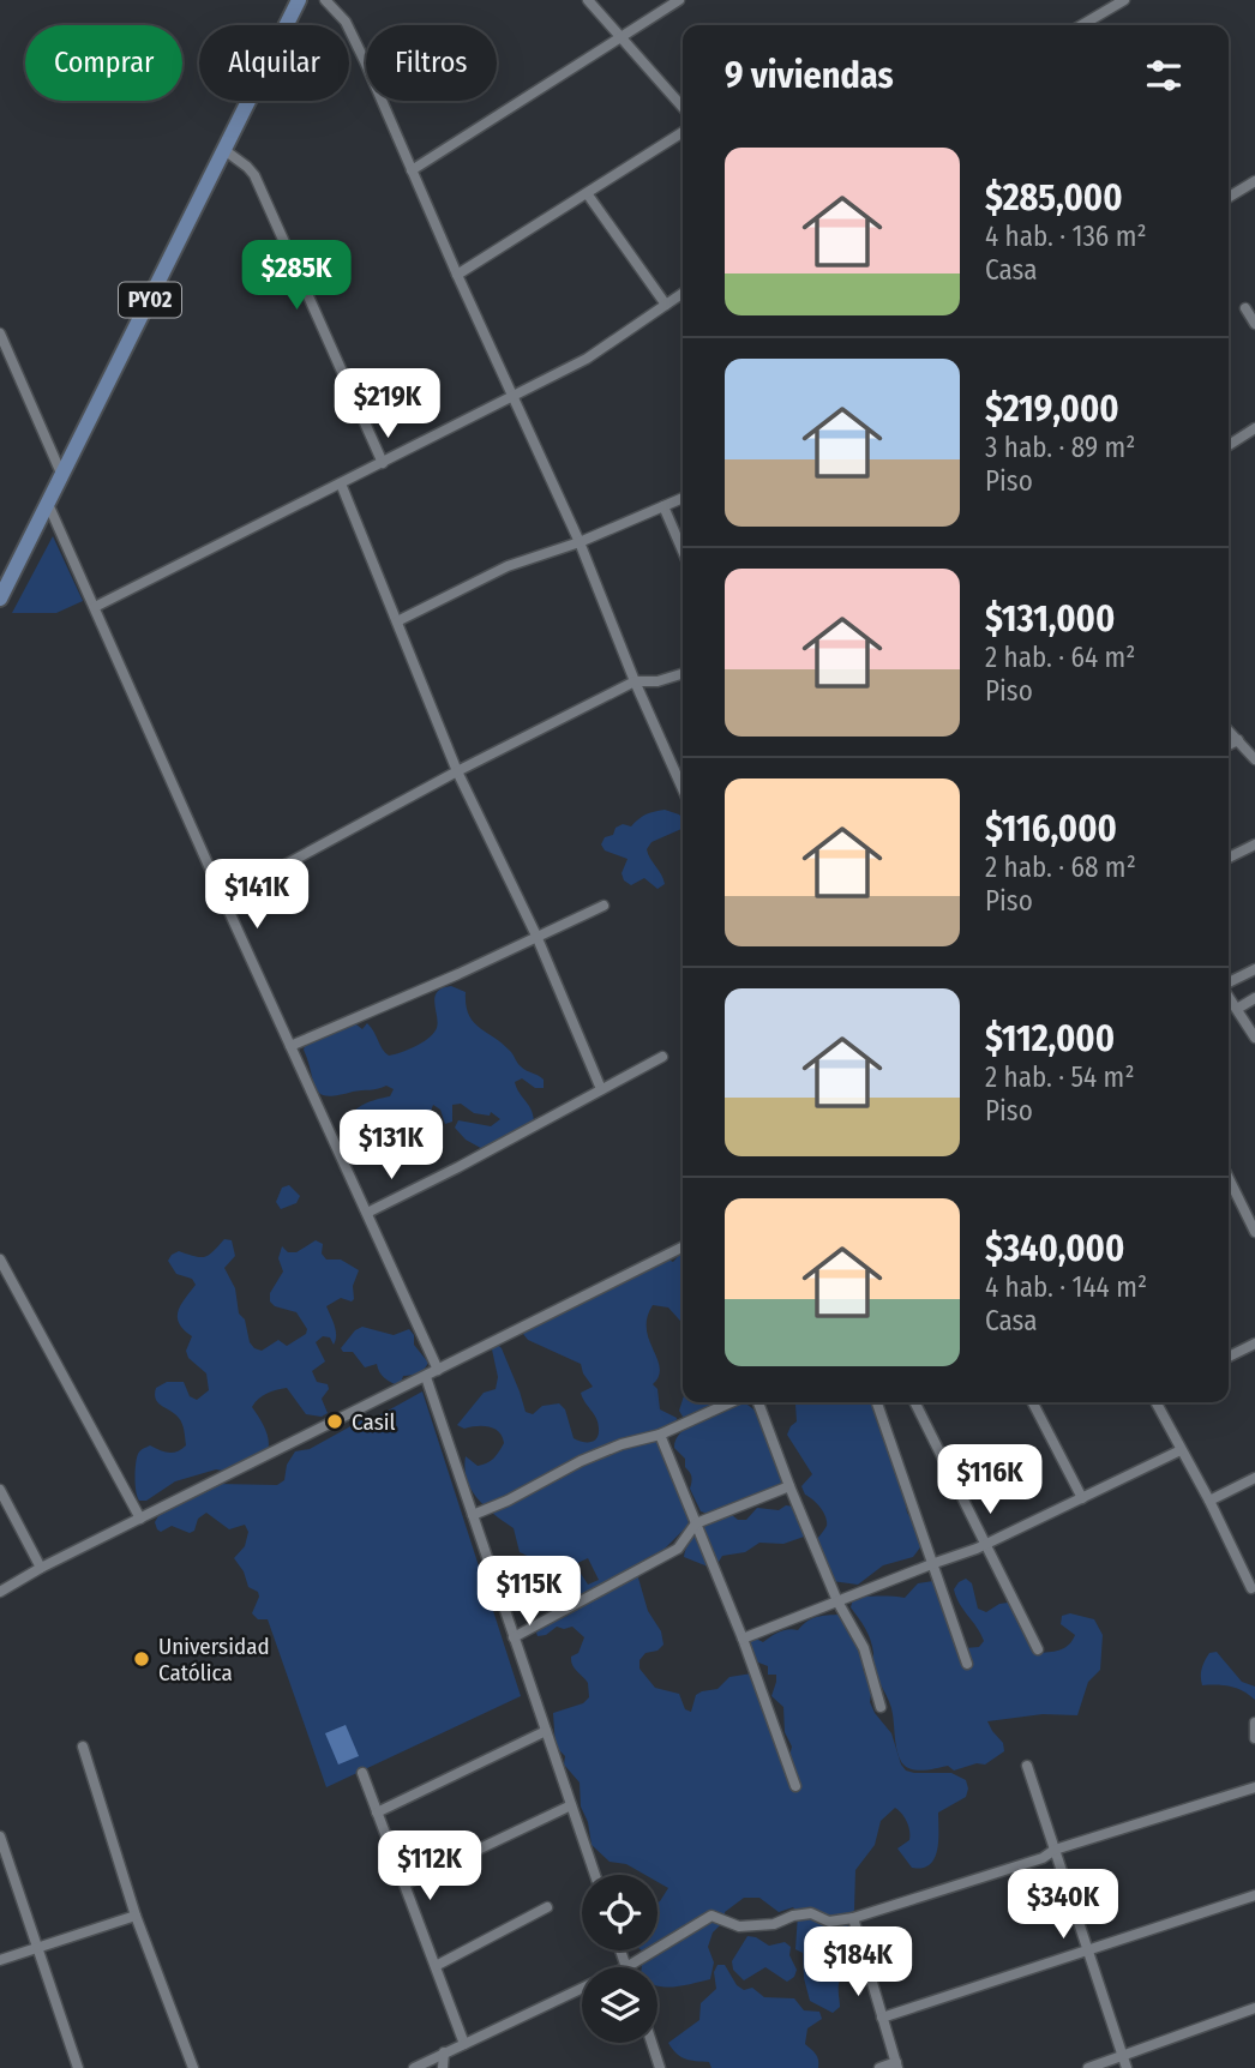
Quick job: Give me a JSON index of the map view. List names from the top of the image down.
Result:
{
  "streets": {
    "main road": ["PY02"]
  },
  "places": ["Casil", "Universidad Católica"],
  "page": {
    "chip": ["Comprar", "Alquilar", "Filtros"],
    "heading": "9 viviendas",
    "list": [
      {
        "name": "$285,000",
        "note": "4 hab. · 136 m² · Casa"
      },
      {
        "name": "$219,000",
        "note": "3 hab. · 89 m² · Piso"
      },
      {
        "name": "$131,000",
        "note": "2 hab. · 64 m² · Piso"
      },
      {
        "name": "$116,000",
        "note": "2 hab. · 68 m² · Piso"
      },
      {
        "name": "$112,000",
        "note": "2 hab. · 54 m² · Piso"
      },
      {
        "name": "$340,000",
        "note": "4 hab. · 144 m² · Casa"
      }
    ],
    "price": [
      "$285K",
      "$219K",
      "$141K",
      "$131K",
      "$116K",
      "$115K",
      "$112K",
      "$340K",
      "$184K"
    ]
  }
}
